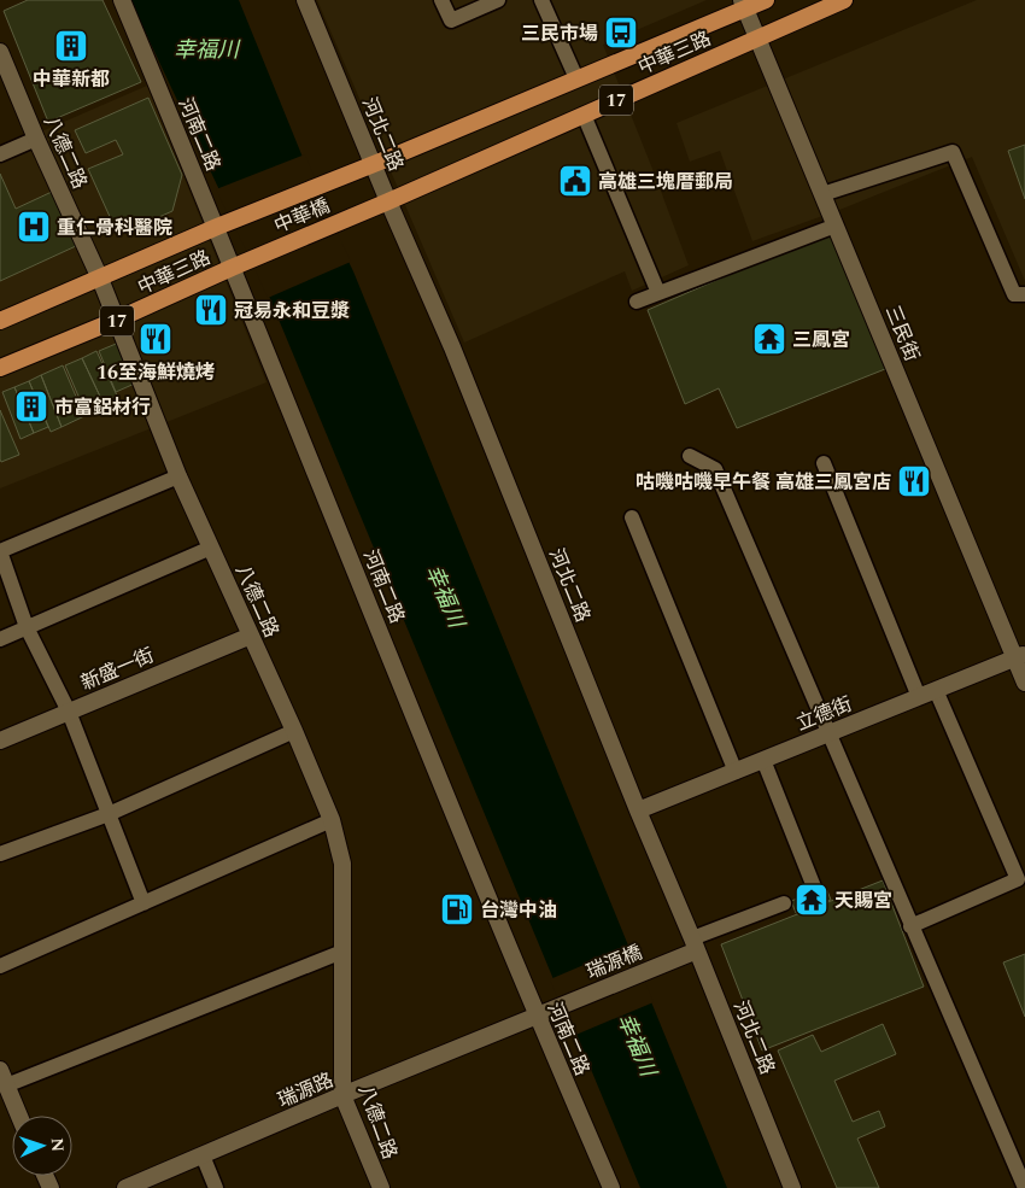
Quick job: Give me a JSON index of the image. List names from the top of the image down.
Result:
{
  "streets": {
    "main road": ["中華三路", "17", "中華橋"],
    "street": [
      "河南二路",
      "河北二路",
      "八德二路",
      "三民街",
      "新盛一街",
      "立德街",
      "瑞源橋",
      "瑞源路"
    ]
  },
  "crossings": [
    ["中華三路", "河南二路"],
    ["中華三路", "河北二路"],
    ["中華三路", "八德二路"],
    ["中華三路", "中華橋"],
    ["中華三路", "三民街"],
    ["河南二路", "中華橋"],
    ["河南二路", "瑞源路"],
    ["河北二路", "中華橋"],
    ["河北二路", "立德街"],
    ["河北二路", "瑞源橋"],
    ["八德二路", "新盛一街"],
    ["八德二路", "瑞源路"],
    ["三民街", "立德街"],
    ["瑞源橋", "瑞源路"]
  ],
  "water": ["幸福川"],
  "places": {
    "bus stop": ["三民市場"],
    "building": ["中華新都", "市富鋁材行"],
    "public building": ["高雄三塊厝郵局"],
    "hospital": ["重仁骨科醫院"],
    "restaurant": ["冠易永和豆漿", "16至海鮮燒烤", "咕嘰咕嘰早午餐 高雄三鳳宮店"],
    "temple": ["三鳳宮", "天賜宮"],
    "fuel station": ["台灣中油"]
  },
  "north": "right"
}
